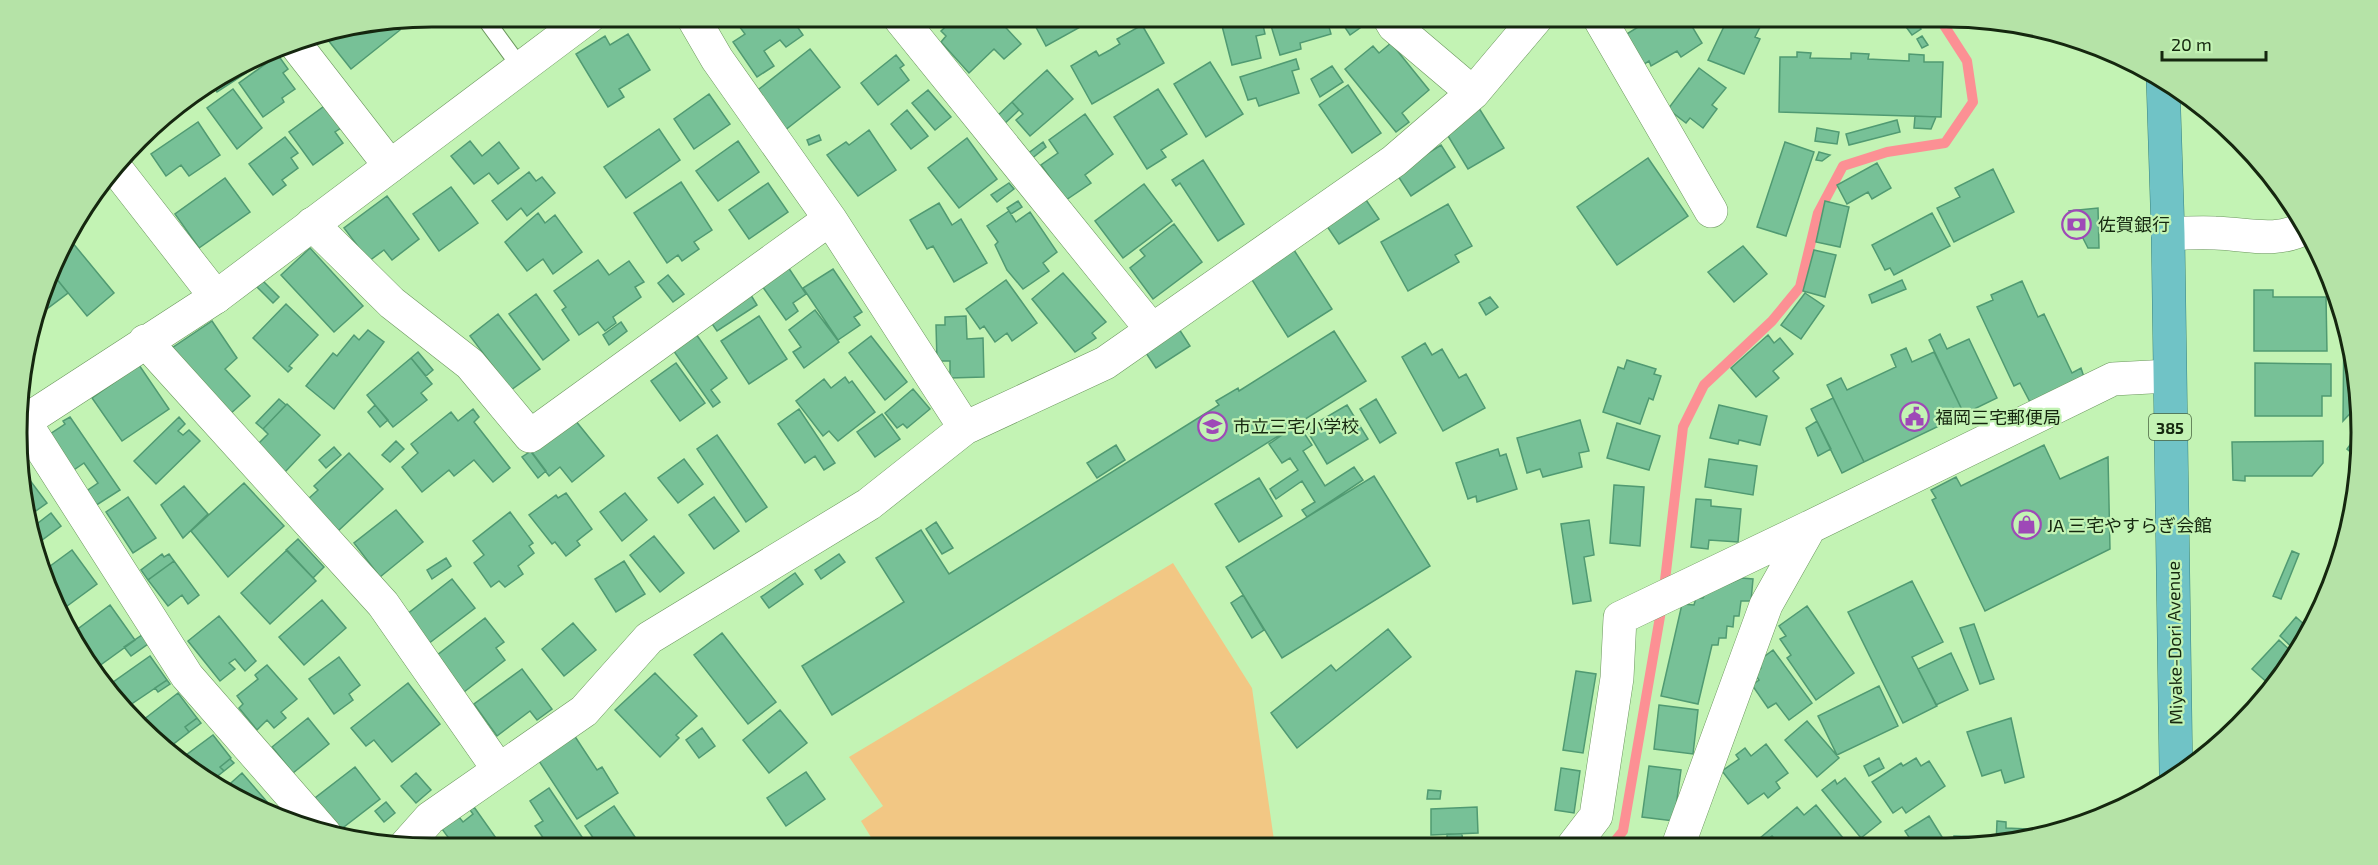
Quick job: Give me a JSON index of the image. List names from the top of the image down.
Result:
{
  "streets": {
    "highway": ["385", "Miyake-Dori Avenue"]
  },
  "places": {
    "bank": ["佐賀銀行"],
    "public building": ["福岡三宅郵便局"],
    "school or university": ["市立三宅小学校"],
    "shop": ["JA 三宅やすらぎ会館"]
  },
  "scale_bar": "20 m"
}
